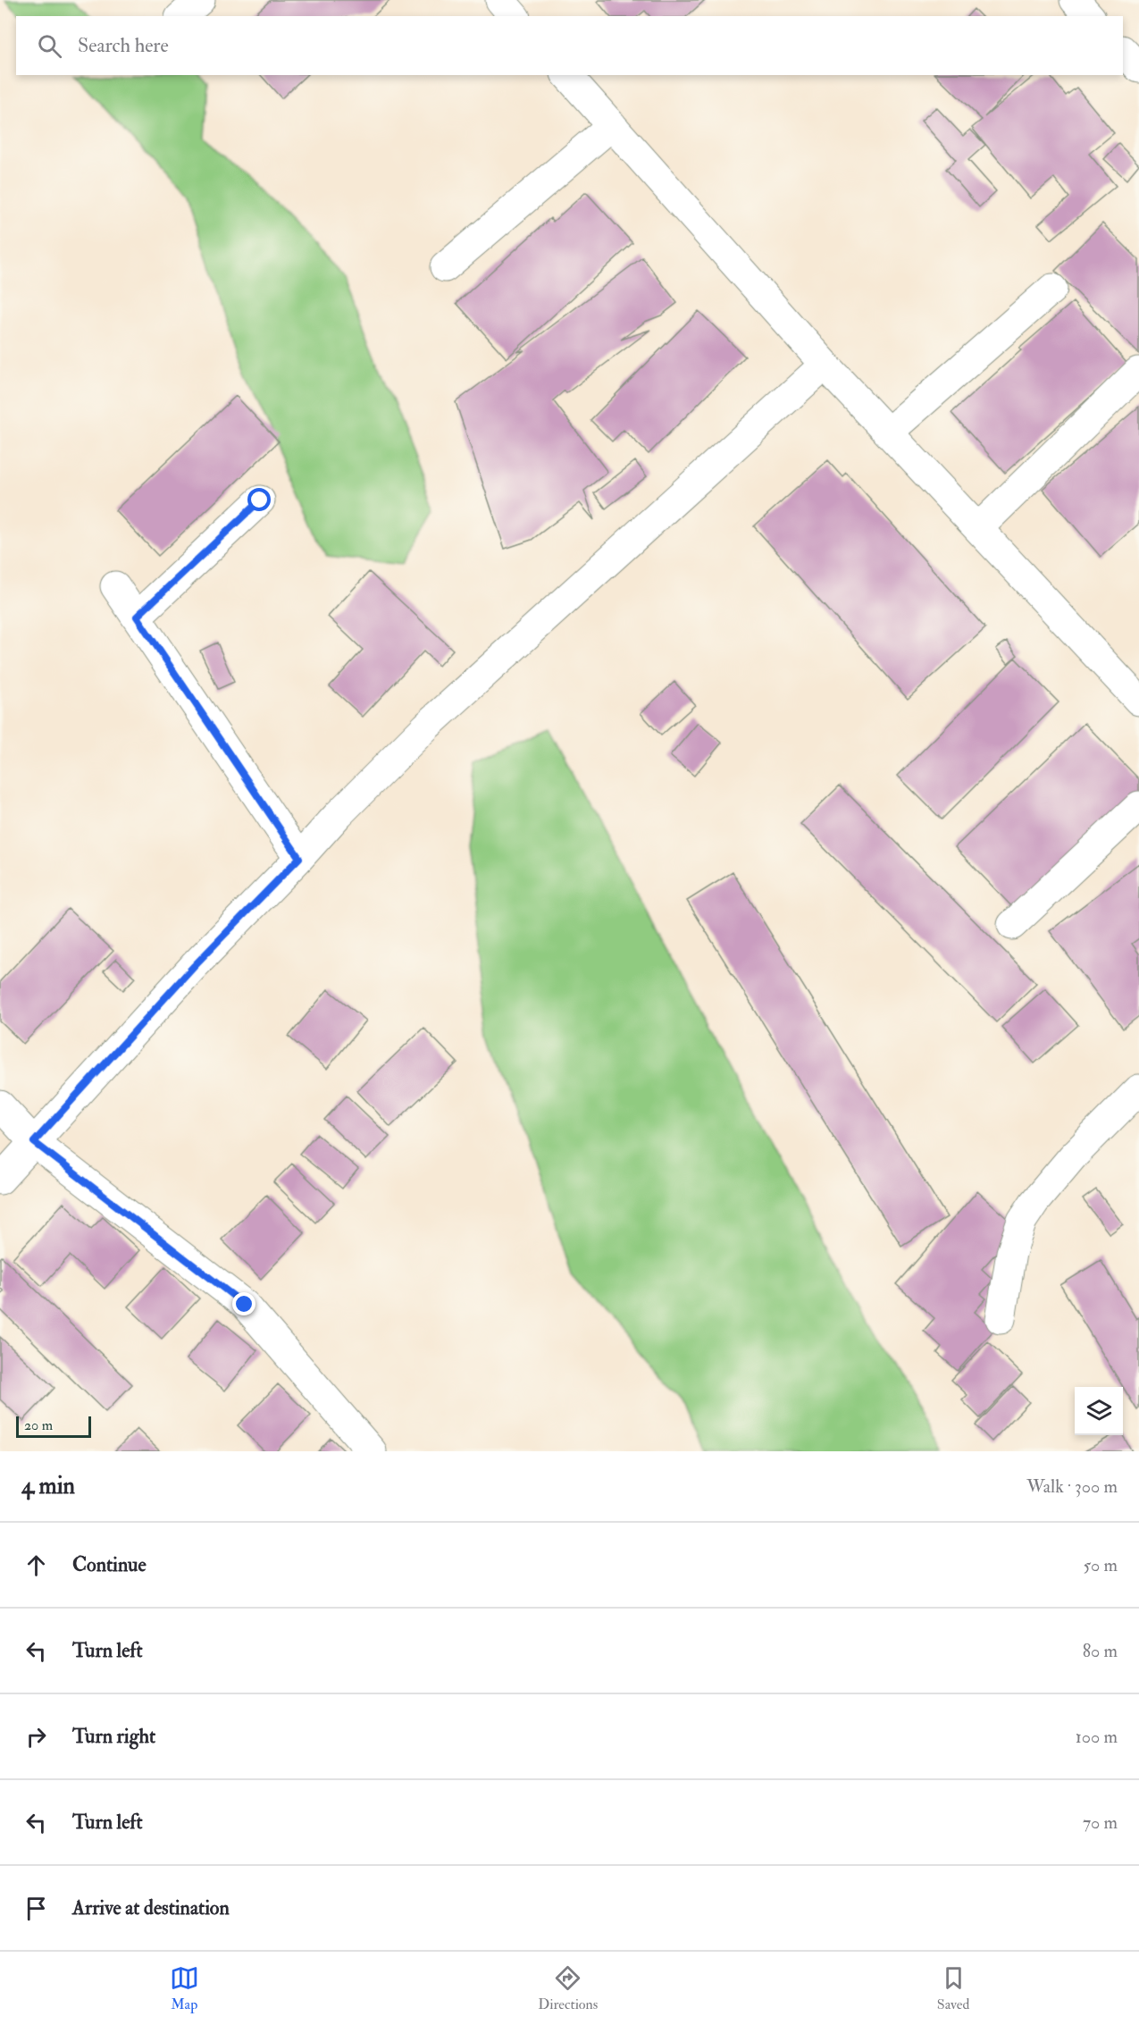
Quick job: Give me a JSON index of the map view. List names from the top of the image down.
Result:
{
  "scale_bar": "20 m",
  "page": {
    "search": "Search here",
    "scale": "20 m",
    "heading": ["4 min", "Walk · 300 m"],
    "list": [
      ["Continue", "50 m"],
      ["Turn left", "80 m"],
      ["Turn right", "100 m"],
      ["Turn left", "70 m"],
      "Arrive at destination"
    ],
    "nav": ["Map", "Directions", "Saved"]
  }
}
